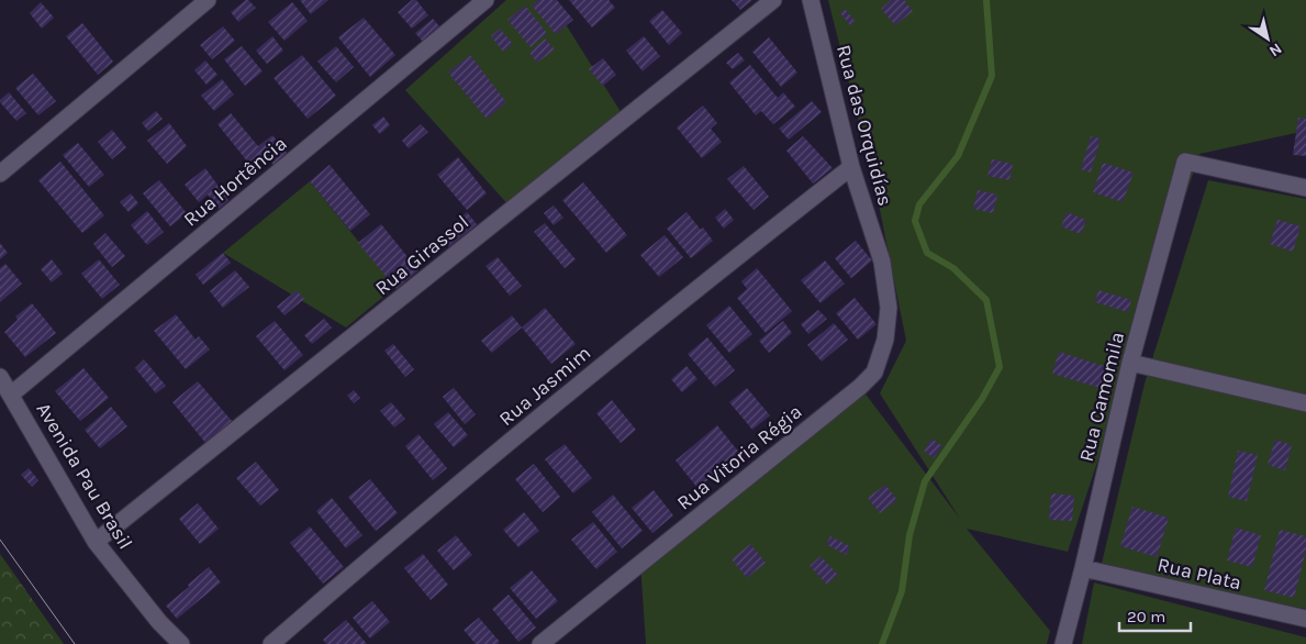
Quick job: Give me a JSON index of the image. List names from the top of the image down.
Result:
{
  "streets": {
    "street": [
      "Rua das Orquidías",
      "Rua Hortência",
      "Rua Girassol",
      "Rua Jasmim",
      "Rua Camomila",
      "Rua Vitoria Régia",
      "Avenida Pau Brasil",
      "Rua Plata"
    ]
  },
  "crossings": [
    ["Rua das Orquidías", "Rua Jasmim"],
    ["Rua das Orquidías", "Rua Vitoria Régia"],
    ["Rua Hortência", "Avenida Pau Brasil"],
    ["Rua Girassol", "Avenida Pau Brasil"],
    ["Rua Camomila", "Rua Plata"]
  ],
  "scale_bar": "20 m",
  "north": "bottom right"
}
